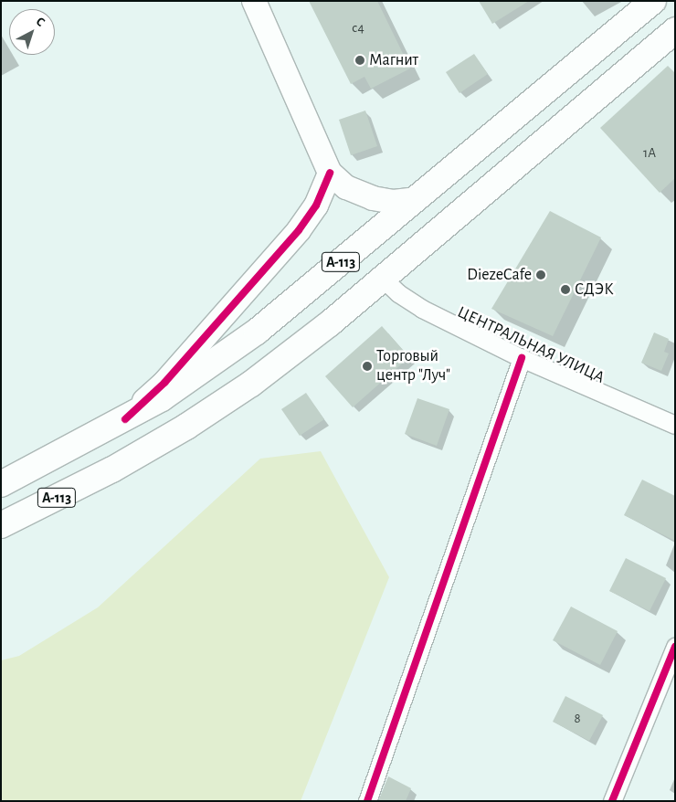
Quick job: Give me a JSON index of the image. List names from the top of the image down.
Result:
{
  "streets": {
    "highway": ["А-113"],
    "street": ["ЦЕНТРАЛЬНАЯ УЛИЦА"]
  },
  "crossings": [
    ["А-113", "ЦЕНТРАЛЬНАЯ УЛИЦА"]
  ],
  "places": [
    "Магнит",
    "DiezeCafe",
    "СДЭК",
    "Торговый центр \"Луч\""
  ],
  "house_numbers": ["с4", "1А", "8"],
  "north": "top right"
}
